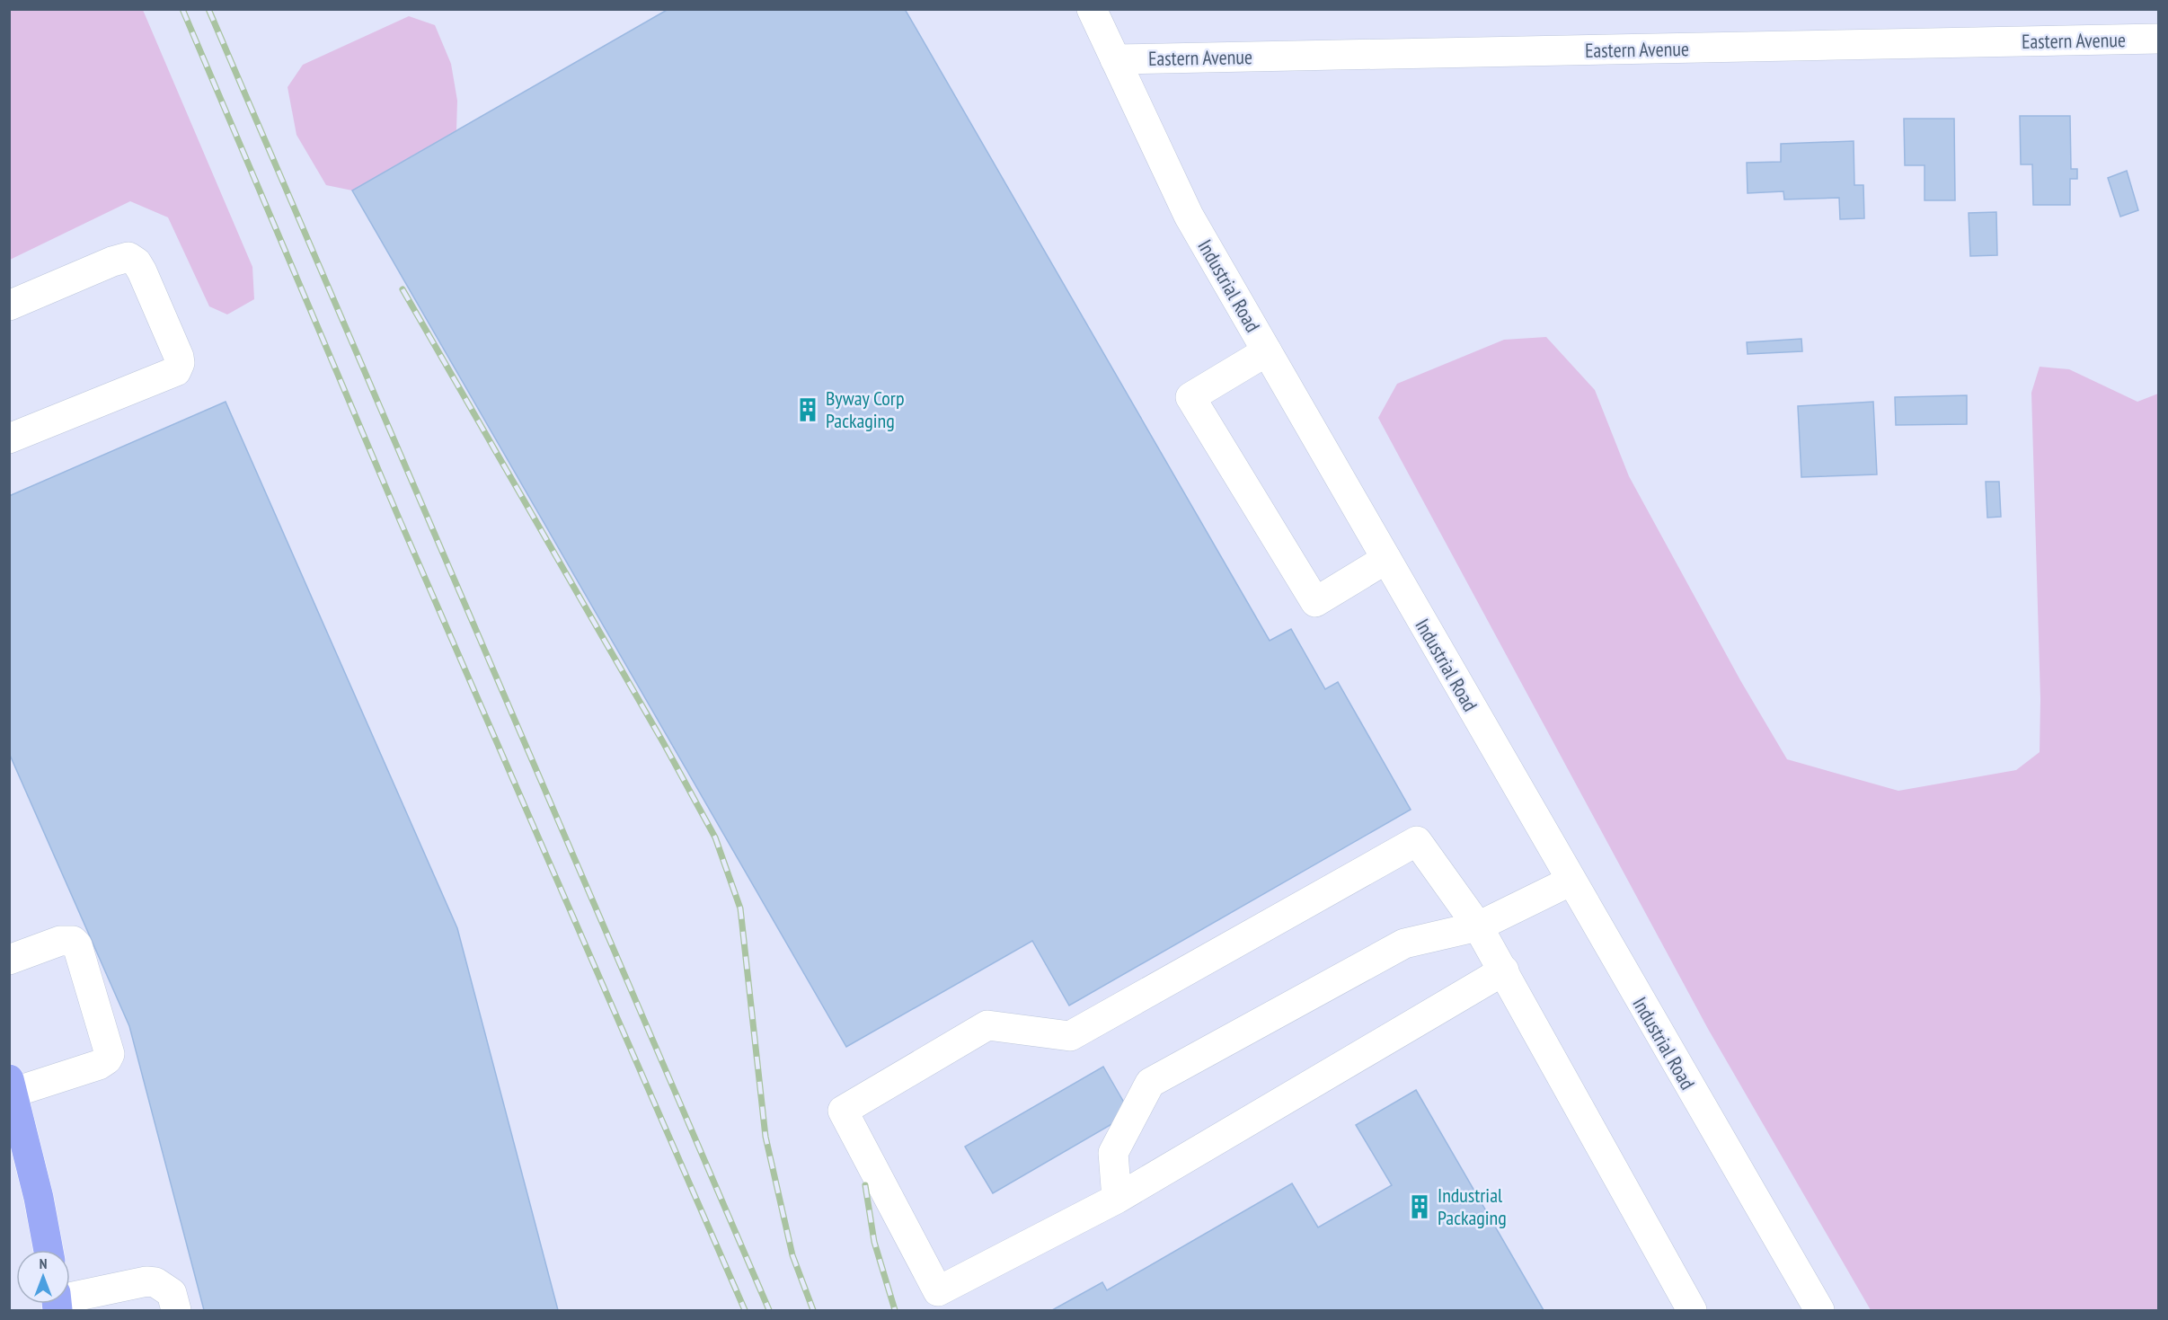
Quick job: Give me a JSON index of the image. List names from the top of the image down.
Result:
{
  "streets": {
    "street": ["Eastern Avenue", "Industrial Road"]
  },
  "crossings": [
    ["Eastern Avenue", "Industrial Road"]
  ],
  "places": {
    "building": ["Byway Corp Packaging", "Industrial Packaging"]
  },
  "north": "top"
}
